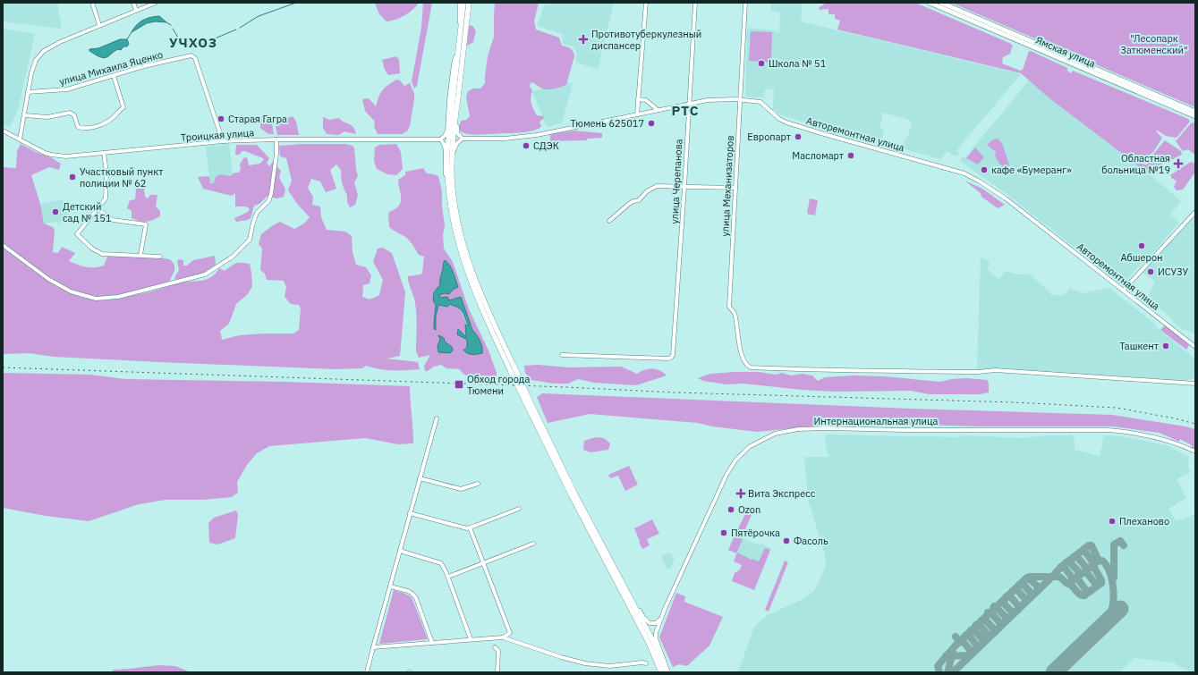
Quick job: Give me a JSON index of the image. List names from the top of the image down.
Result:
{
  "streets": {
    "main road": ["Ямская улица"],
    "street": [
      "улица Михаила Яценко",
      "Авторемонтная улица",
      "Троицкая улица",
      "улица Черепанова",
      "улица Механизаторов",
      "Интернациональная улица"
    ]
  },
  "crossings": [
    ["улица Михаила Яценко", "Троицкая улица"],
    ["Авторемонтная улица", "улица Черепанова"],
    ["Авторемонтная улица", "улица Механизаторов"]
  ],
  "districts": ["УЧХОЗ", "РТС"],
  "parks": ["\"Лесопарк Затюменский\""],
  "places": {
    "health": ["Противотуберкулезный диспансер", "Областная больница №19", "Вита Экспресс"],
    "other": [
      "Школа № 51",
      "Старая Гагра",
      "Тюмень 625017",
      "Европарт",
      "СДЭК",
      "Масломарт",
      "кафе «Бумеранг»",
      "Участковый пункт полиции № 62",
      "Детский сад № 151",
      "Абшерон",
      "ИСУЗУ",
      "Ташкент",
      "Ozon",
      "Плеханово",
      "Пятёрочка",
      "Фасоль"
    ],
    "transit": ["Обход города Тюмени"]
  }
}
